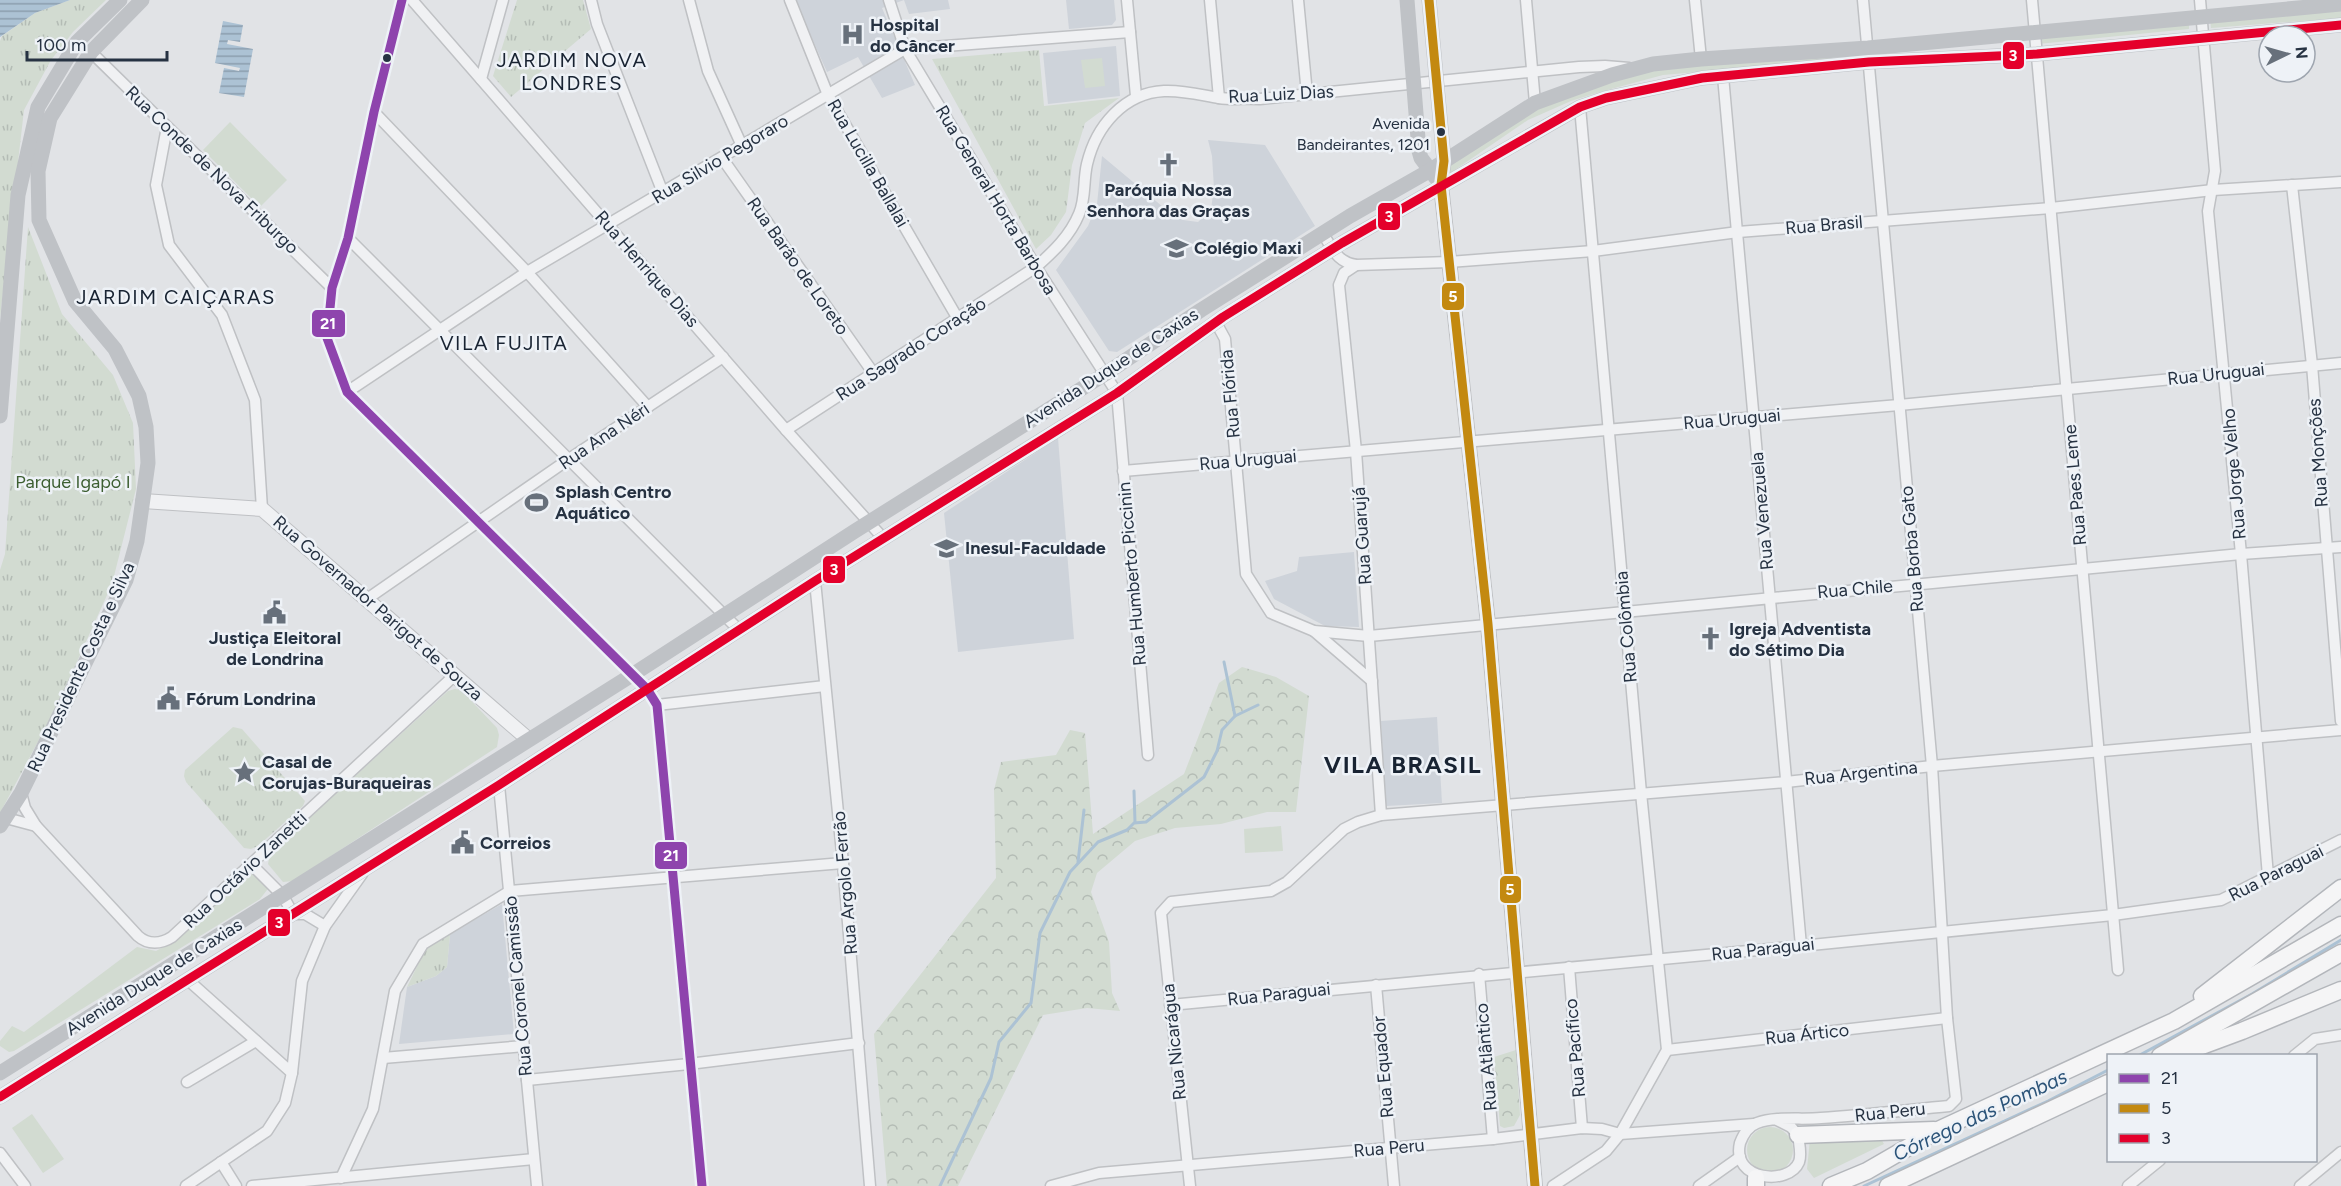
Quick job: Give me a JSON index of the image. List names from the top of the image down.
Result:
{
  "streets": {
    "main road": ["Avenida Duque de Caxias", "Rua Presidente Costa e Silva"],
    "street": [
      "Rua Luiz Dias",
      "Rua Silvio Pegoraro",
      "Rua Lucilla Ballalai",
      "Rua Conde de Nova Friburgo",
      "Rua General Horta Barbosa",
      "Rua Brasil",
      "Rua Barão de Loreto",
      "Rua Henrique Dias",
      "Rua Sagrado Coração",
      "Rua Uruguai",
      "Rua Flórida",
      "Rua Ana Néri",
      "Rua Monções",
      "Rua Jorge Velho",
      "Rua Paes Leme",
      "Rua Venezuela",
      "Rua Guarujá",
      "Rua Borba Gato",
      "Rua Humberto Piccinin",
      "Rua Chile",
      "Rua Governador Parigot de Souza",
      "Rua Colômbia",
      "Rua Argentina",
      "Rua Octávio Zanetti",
      "Rua Paraguai",
      "Rua Argolo Ferrão",
      "Rua Coronel Camissão",
      "Rua Ártico",
      "Rua Nicarágua",
      "Rua Pacífico",
      "Rua Atlântico",
      "Rua Equador",
      "Rua Peru"
    ]
  },
  "crossings": [
    ["Rua Luiz Dias", "Avenida Duque de Caxias"],
    ["Rua Silvio Pegoraro", "Rua Lucilla Ballalai"],
    ["Rua Silvio Pegoraro", "Rua General Horta Barbosa"],
    ["Rua Silvio Pegoraro", "Rua Barão de Loreto"],
    ["Rua Silvio Pegoraro", "Rua Henrique Dias"],
    ["Rua Lucilla Ballalai", "Rua Sagrado Coração"],
    ["Rua Conde de Nova Friburgo", "Rua Presidente Costa e Silva"],
    ["Rua General Horta Barbosa", "Rua Sagrado Coração"],
    ["Rua General Horta Barbosa", "Avenida Duque de Caxias"],
    ["Rua General Horta Barbosa", "Rua Humberto Piccinin"],
    ["Rua Brasil", "Rua Monções"],
    ["Rua Brasil", "Rua Jorge Velho"],
    ["Rua Brasil", "Rua Paes Leme"],
    ["Rua Brasil", "Rua Venezuela"],
    ["Rua Brasil", "Rua Guarujá"],
    ["Rua Brasil", "Rua Borba Gato"],
    ["Rua Brasil", "Rua Colômbia"],
    ["Rua Barão de Loreto", "Rua Sagrado Coração"],
    ["Rua Henrique Dias", "Rua Sagrado Coração"],
    ["Rua Henrique Dias", "Avenida Duque de Caxias"],
    ["Rua Henrique Dias", "Rua Ana Néri"],
    ["Avenida Duque de Caxias", "Rua Flórida"],
    ["Avenida Duque de Caxias", "Rua Jorge Velho"],
    ["Avenida Duque de Caxias", "Rua Paes Leme"],
    ["Avenida Duque de Caxias", "Rua Venezuela"],
    ["Avenida Duque de Caxias", "Rua Borba Gato"],
    ["Avenida Duque de Caxias", "Rua Humberto Piccinin"],
    ["Avenida Duque de Caxias", "Rua Governador Parigot de Souza"],
    ["Avenida Duque de Caxias", "Rua Colômbia"],
    ["Avenida Duque de Caxias", "Rua Argolo Ferrão"],
    ["Avenida Duque de Caxias", "Rua Coronel Camissão"],
    ["Rua Uruguai", "Rua Flórida"],
    ["Rua Uruguai", "Rua Monções"],
    ["Rua Uruguai", "Rua Jorge Velho"],
    ["Rua Uruguai", "Rua Paes Leme"],
    ["Rua Uruguai", "Rua Venezuela"],
    ["Rua Uruguai", "Rua Guarujá"],
    ["Rua Uruguai", "Rua Borba Gato"],
    ["Rua Uruguai", "Rua Humberto Piccinin"],
    ["Rua Uruguai", "Rua Colômbia"],
    ["Rua Flórida", "Rua Guarujá"],
    ["Rua Flórida", "Rua Chile"],
    ["Rua Ana Néri", "Rua Governador Parigot de Souza"],
    ["Rua Monções", "Rua Chile"],
    ["Rua Jorge Velho", "Rua Chile"],
    ["Rua Jorge Velho", "Rua Argentina"],
    ["Rua Jorge Velho", "Rua Paraguai"],
    ["Rua Paes Leme", "Rua Chile"],
    ["Rua Paes Leme", "Rua Argentina"],
    ["Rua Paes Leme", "Rua Paraguai"],
    ["Rua Venezuela", "Rua Chile"],
    ["Rua Venezuela", "Rua Argentina"],
    ["Rua Venezuela", "Rua Paraguai"],
    ["Rua Guarujá", "Rua Chile"],
    ["Rua Guarujá", "Rua Argentina"],
    ["Rua Borba Gato", "Rua Chile"],
    ["Rua Borba Gato", "Rua Argentina"],
    ["Rua Borba Gato", "Rua Paraguai"],
    ["Rua Borba Gato", "Rua Ártico"],
    ["Rua Borba Gato", "Rua Peru"],
    ["Rua Chile", "Rua Colômbia"],
    ["Rua Governador Parigot de Souza", "Rua Presidente Costa e Silva"],
    ["Rua Governador Parigot de Souza", "Rua Octávio Zanetti"],
    ["Rua Colômbia", "Rua Argentina"],
    ["Rua Colômbia", "Rua Paraguai"],
    ["Rua Colômbia", "Rua Ártico"],
    ["Rua Presidente Costa e Silva", "Rua Octávio Zanetti"],
    ["Rua Argentina", "Rua Nicarágua"],
    ["Rua Paraguai", "Rua Nicarágua"],
    ["Rua Paraguai", "Rua Pacífico"],
    ["Rua Paraguai", "Rua Atlântico"],
    ["Rua Paraguai", "Rua Equador"],
    ["Rua Nicarágua", "Rua Peru"],
    ["Rua Pacífico", "Rua Peru"],
    ["Rua Atlântico", "Rua Peru"],
    ["Rua Equador", "Rua Peru"]
  ],
  "districts": [
    "JARDIM NOVA LONDRES",
    "JARDIM CAIÇARAS",
    "VILA FUJITA",
    "VILA BRASIL"
  ],
  "water": ["Córrego das Pombas"],
  "parks": ["Parque Igapó I"],
  "places": {
    "hospital": ["Hospital do Câncer"],
    "other": ["Avenida Bandeirantes, 1201"],
    "church": ["Paróquia Nossa Senhora das Graças", "Igreja Adventista do Sétimo Dia"],
    "school or university": ["Colégio Maxi", "Inesul-Faculdade"],
    "sports": ["Splash Centro Aquático"],
    "public building": ["Justiça Eleitoral de Londrina", "Fórum Londrina", "Correios"],
    "place": ["Casal de Corujas-Buraqueiras"]
  },
  "lines": ["transit line 21", "transit line 5", "transit line 3"],
  "legend": ["21", "5", "3"],
  "scale_bar": "100 m",
  "north": "right"
}
